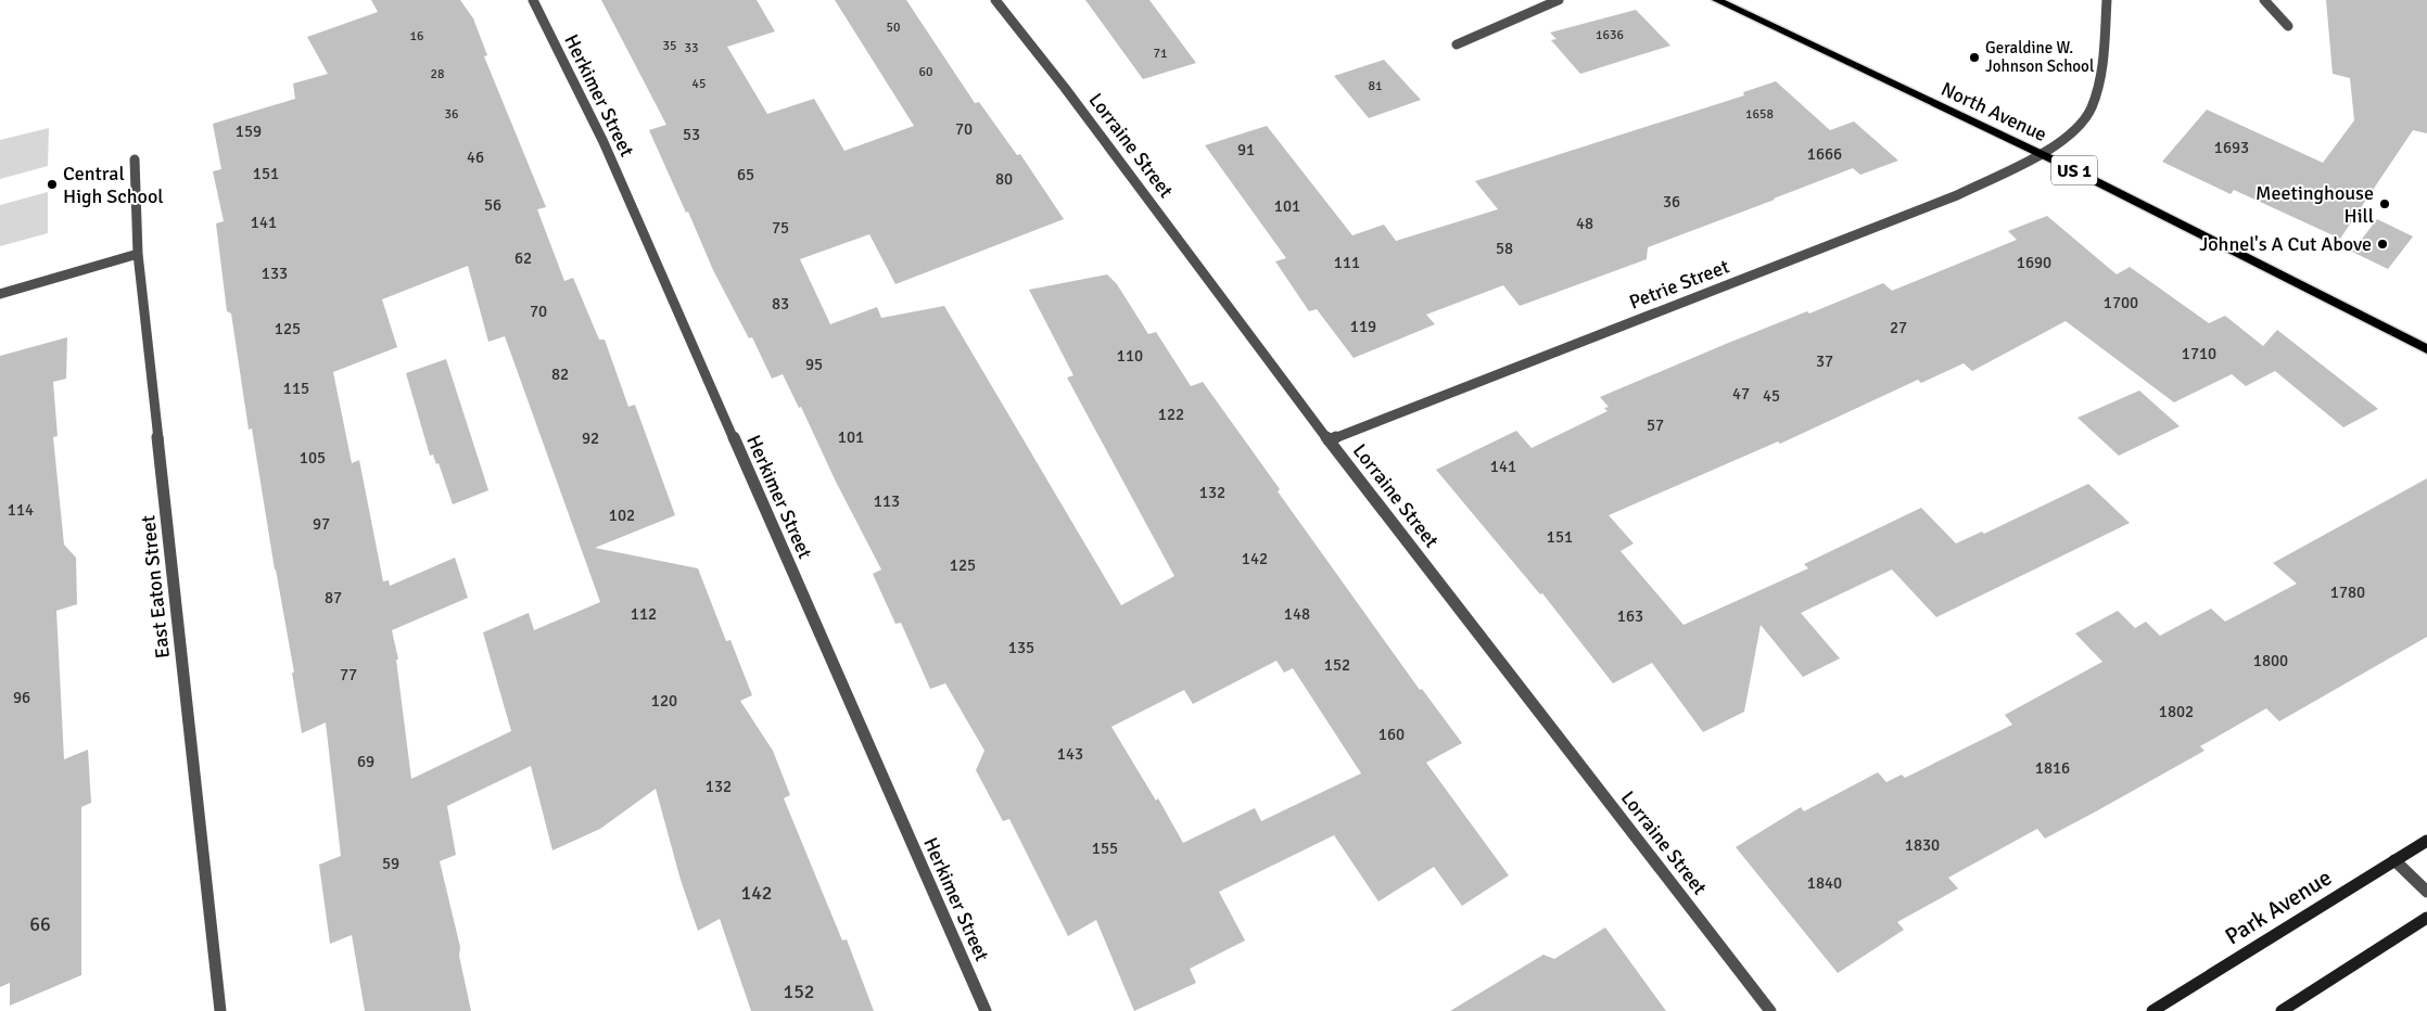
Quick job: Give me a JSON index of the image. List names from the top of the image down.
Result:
{
  "streets": {
    "main road": ["North Avenue", "US 1", "Park Avenue"],
    "street": [
      "Herkimer Street",
      "Lorraine Street",
      "Petrie Street",
      "East Eaton Street"
    ]
  },
  "crossings": [
    ["North Avenue", "Petrie Street"],
    ["Lorraine Street", "Petrie Street"]
  ],
  "places": [
    "Geraldine W. Johnson School",
    "Central High School",
    "Meetinghouse Hill",
    "Johnel's A Cut Above"
  ],
  "house_numbers": [
    "50",
    "1636",
    "16",
    "35",
    "33",
    "71",
    "60",
    "28",
    "45",
    "81",
    "36",
    "1658",
    "70",
    "159",
    "53",
    "1693",
    "91",
    "1666",
    "46",
    "151",
    "65",
    "80",
    "36",
    "56",
    "101",
    "141",
    "48",
    "75",
    "58",
    "62",
    "111",
    "1690",
    "133",
    "1700",
    "83",
    "70",
    "119",
    "27",
    "125",
    "1710",
    "110",
    "37",
    "95",
    "82",
    "115",
    "47",
    "45",
    "122",
    "57",
    "101",
    "92",
    "105",
    "141",
    "132",
    "113",
    "114",
    "102",
    "97",
    "151",
    "142",
    "125",
    "1780",
    "87",
    "112",
    "148",
    "163",
    "135",
    "1800",
    "152",
    "77",
    "96",
    "120",
    "1802",
    "160",
    "143",
    "69",
    "1816",
    "132",
    "1830",
    "155",
    "59",
    "1840",
    "142",
    "66",
    "152"
  ]
}
